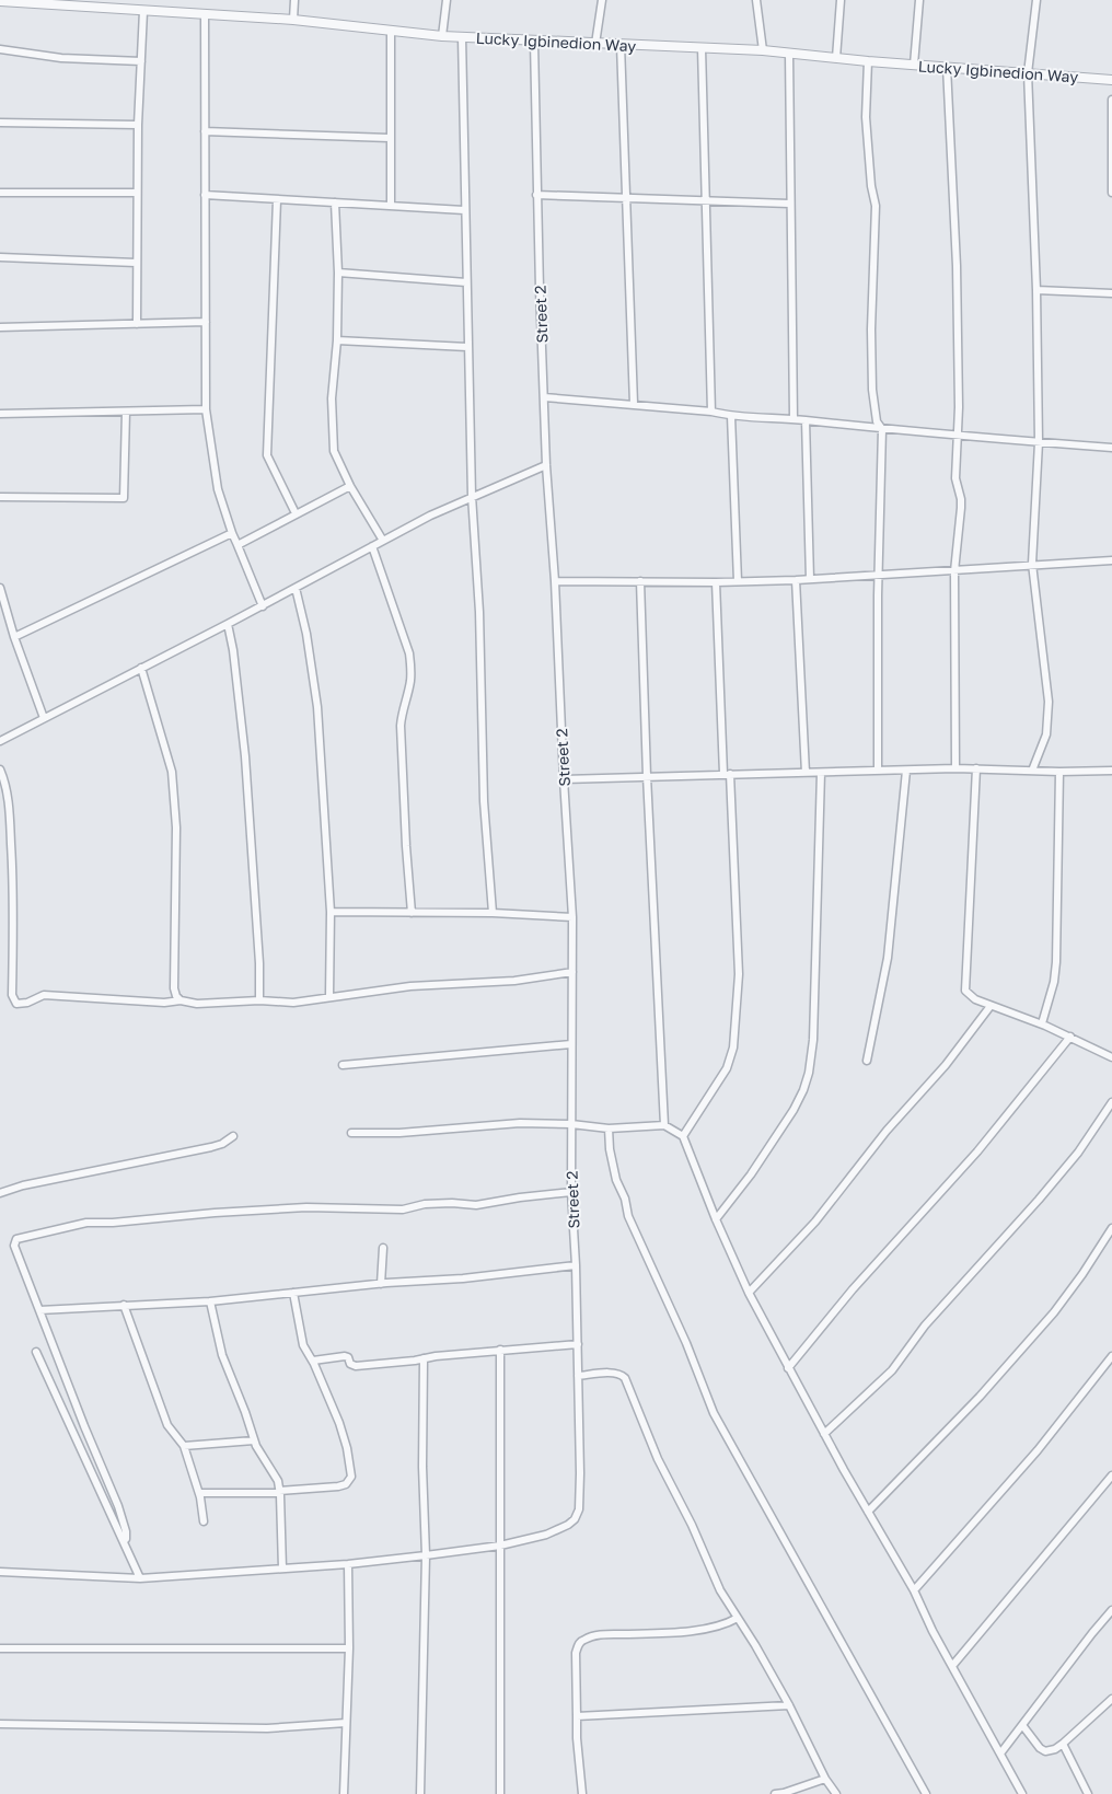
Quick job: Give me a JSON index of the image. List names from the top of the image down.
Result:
{
  "streets": {
    "street": ["Lucky Igbinedion Way", "Street 2"]
  },
  "crossings": [
    ["Lucky Igbinedion Way", "Street 2"]
  ]
}
